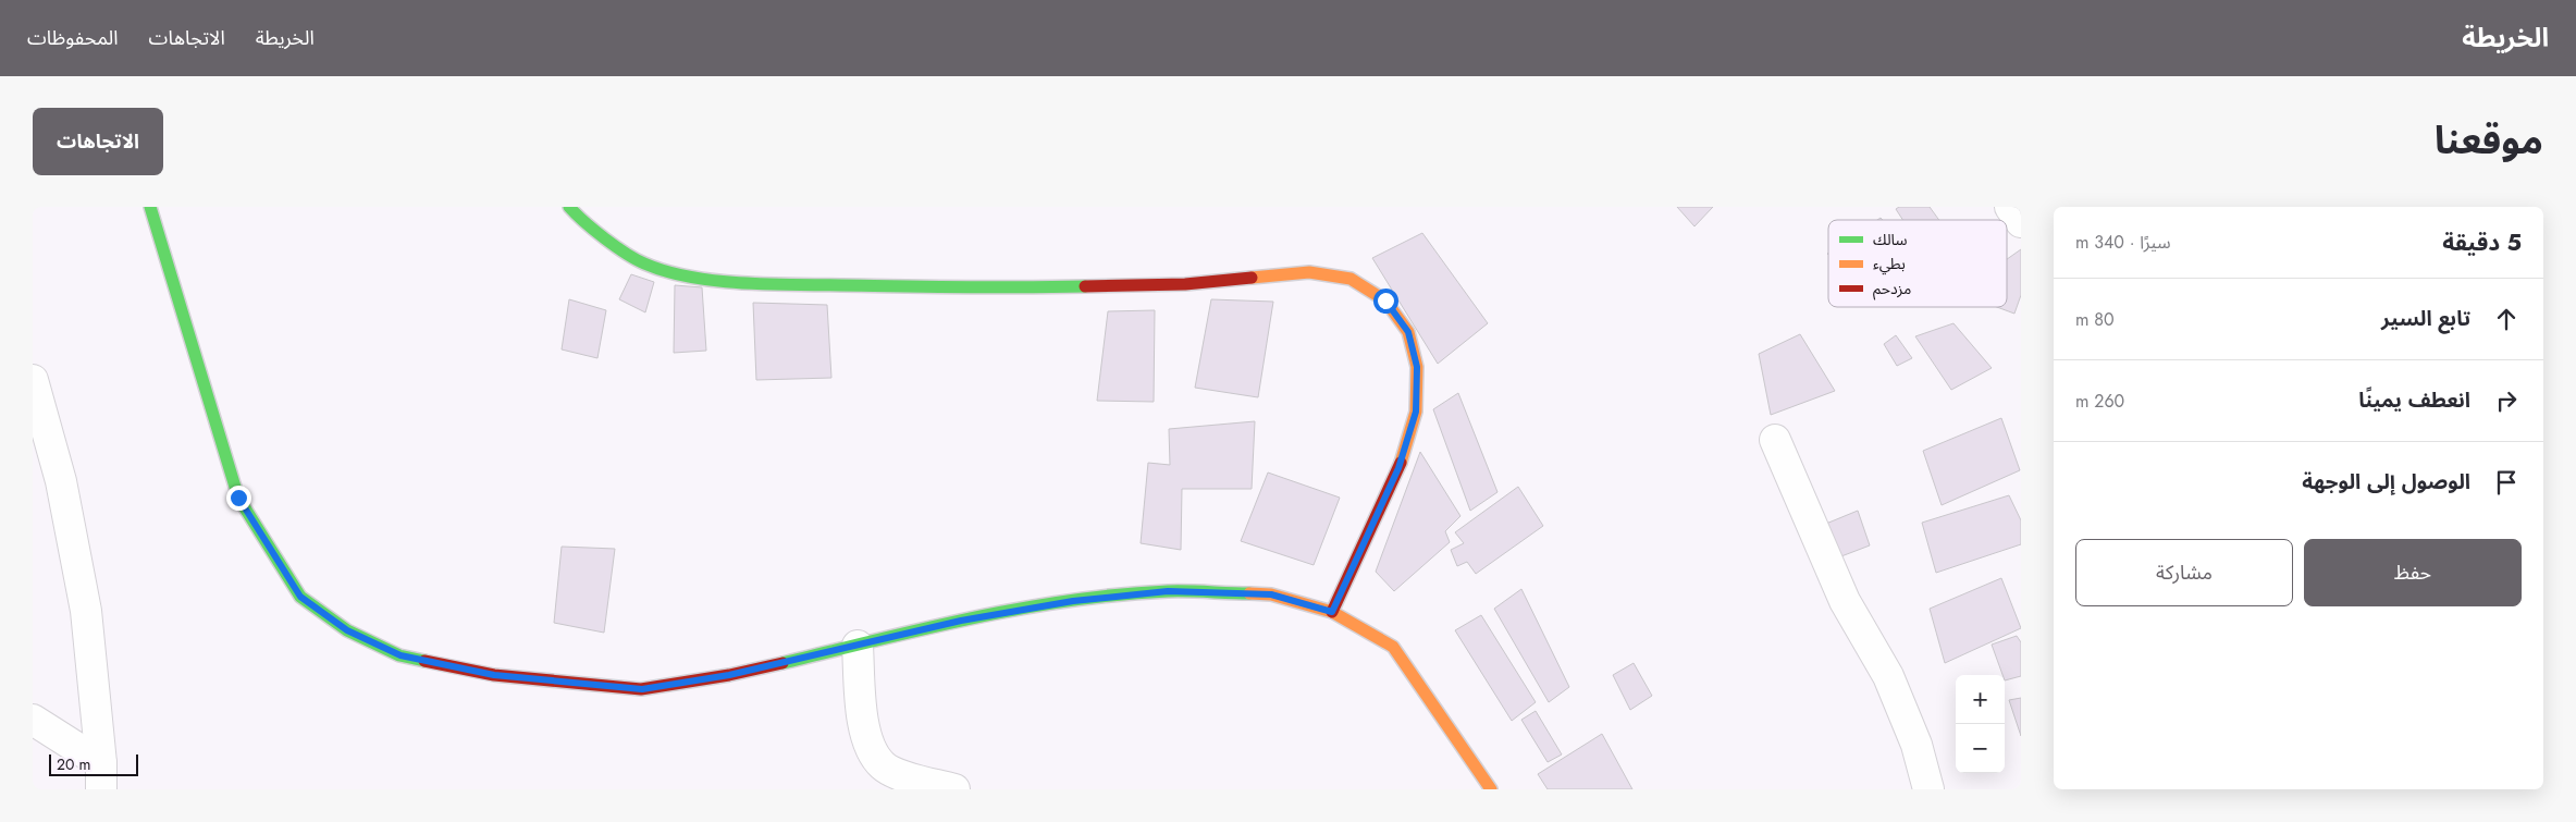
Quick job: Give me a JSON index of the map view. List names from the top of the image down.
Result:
{
  "legend": ["سالك", "بطيء", "مزدحم"],
  "scale_bar": "20 m",
  "page": {
    "header": "الخريطة",
    "nav": ["الخريطة", "الاتجاهات", "المحفوظات"],
    "title": "موقعنا",
    "buttons": [
      "الاتجاهات",
      ["حفظ", "مشاركة"]
    ],
    "heading": ["5 دقيقة", "سيرًا · 340 m"],
    "list": [
      ["تابع السير", "80 m"],
      ["انعطف يمينًا", "260 m"],
      "الوصول إلى الوجهة"
    ],
    "map_buttons": ["+", "−"],
    "scale": "20 m"
  }
}
